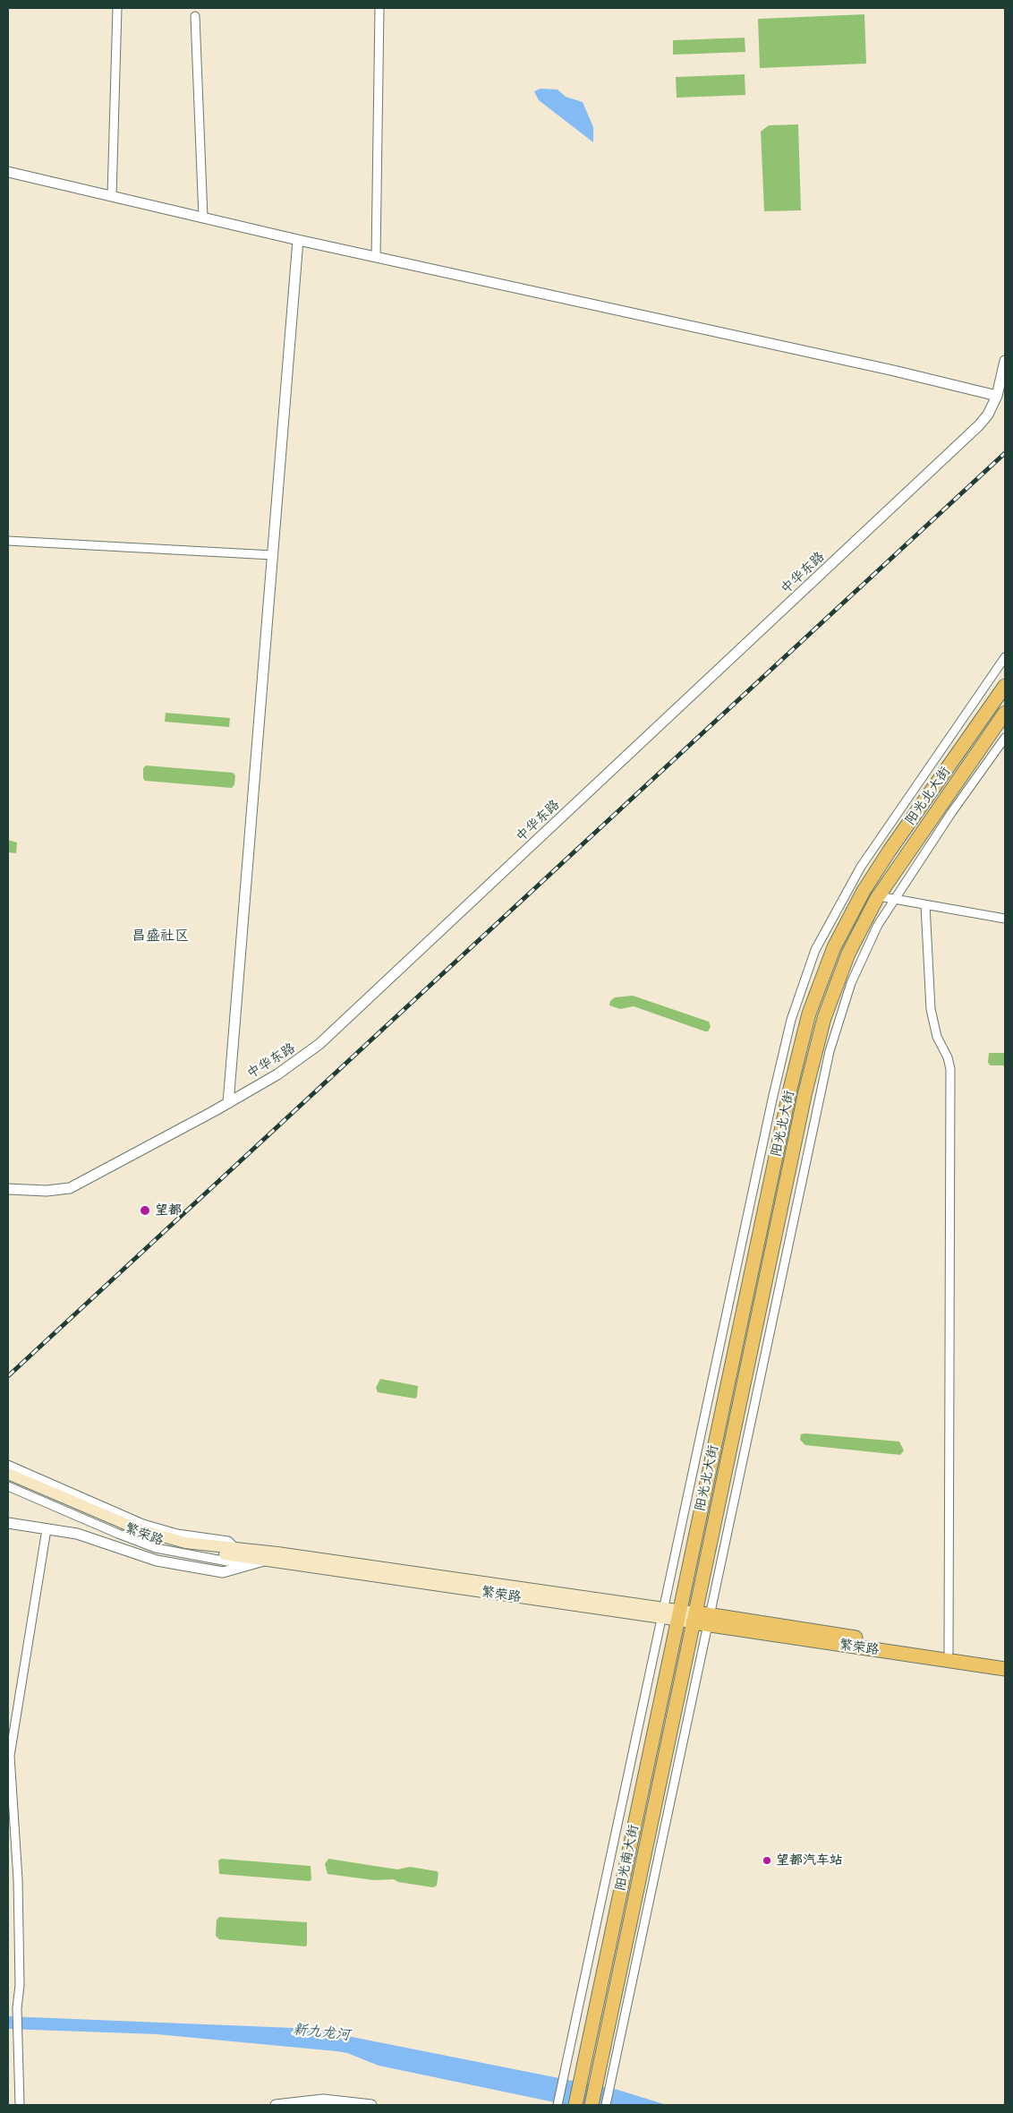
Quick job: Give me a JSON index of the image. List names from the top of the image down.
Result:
{
  "streets": {
    "main road": ["阳光北大街", "繁荣路", "阳光南大街"],
    "street": ["中华东路"]
  },
  "crossings": [
    ["阳光北大街", "繁荣路"],
    ["阳光北大街", "阳光南大街"],
    ["繁荣路", "阳光南大街"]
  ],
  "districts": ["昌盛社区"],
  "water": ["新九龙河"],
  "places": ["望都", "望都汽车站"]
}
